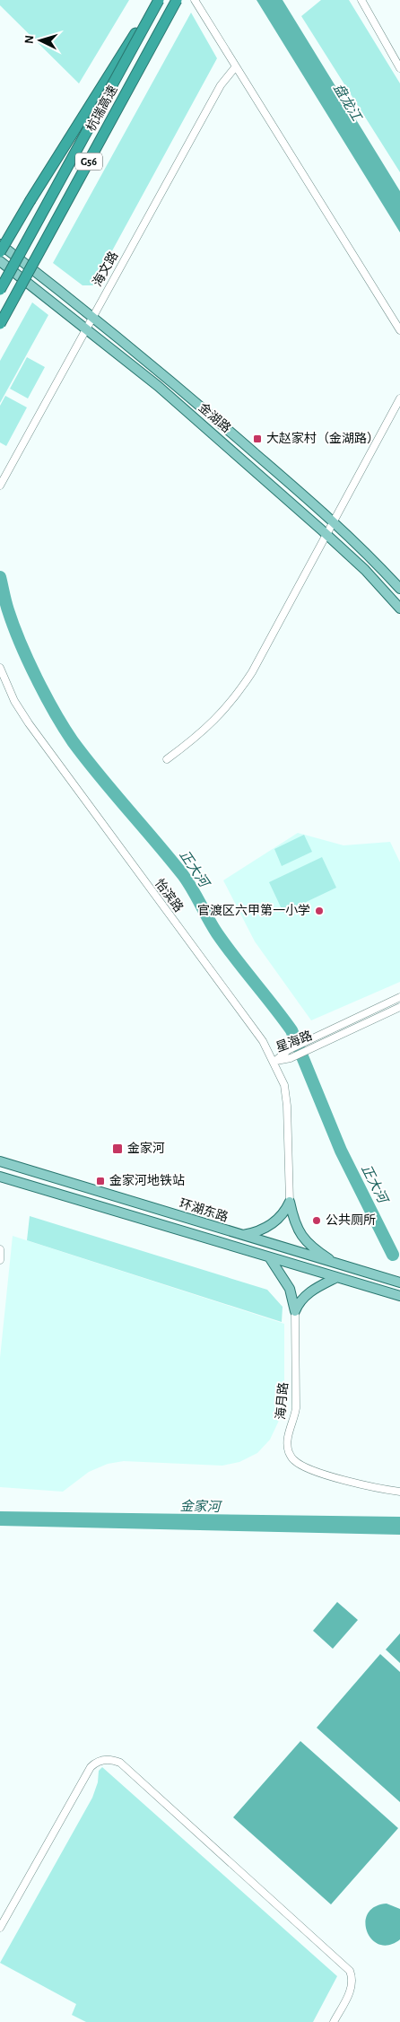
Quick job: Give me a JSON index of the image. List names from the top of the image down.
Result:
{
  "streets": {
    "highway": ["杭瑞高速", "G56"],
    "main road": ["金湖路", "环湖东路"],
    "street": [
      "海文路",
      "怡滨路",
      "星海路",
      "海月路"
    ]
  },
  "crossings": [
    ["海文路", "金湖路"],
    ["怡滨路", "星海路"]
  ],
  "water": ["盘龙江", "正大河", "金家河"],
  "places": {
    "transit": ["大赵家村（金湖路）", "金家河", "金家河地铁站"],
    "other": ["官渡区六甲第一小学", "公共厕所"]
  },
  "north": "left"
}
